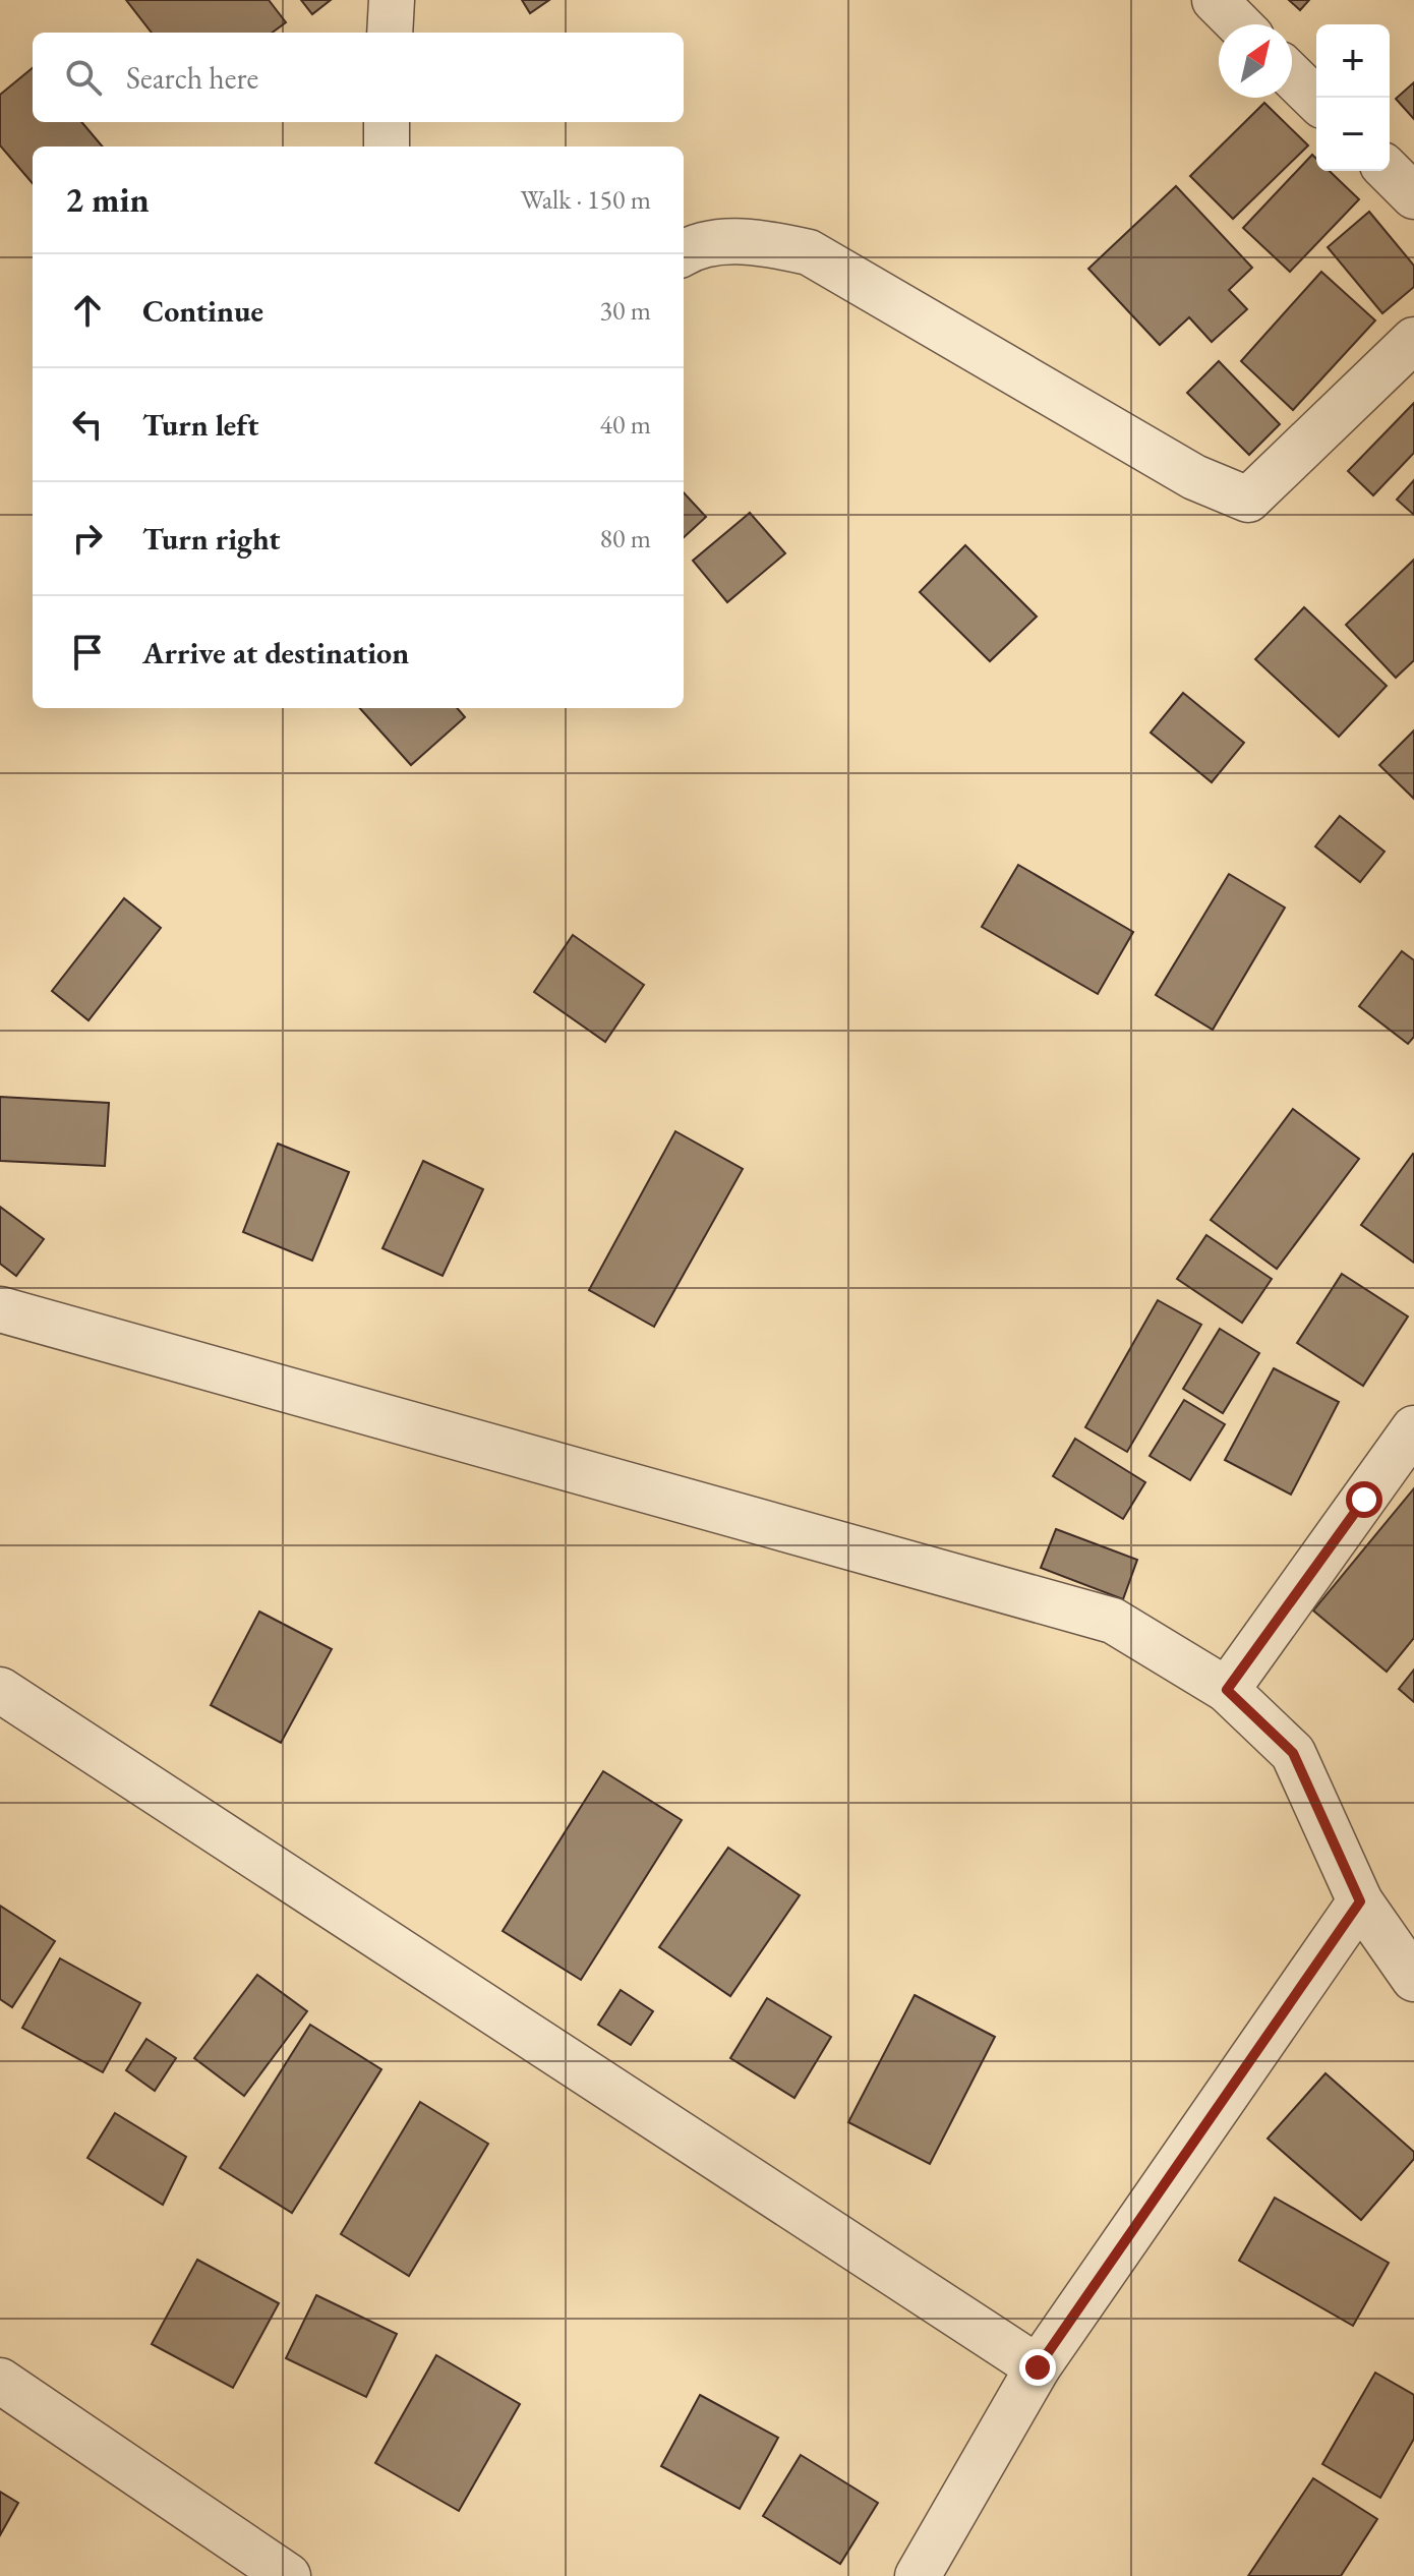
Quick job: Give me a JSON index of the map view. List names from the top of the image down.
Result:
{
  "north": "top right",
  "page": {
    "map_buttons": ["+", "−"],
    "search": "Search here",
    "heading": ["2 min", "Walk · 150 m"],
    "list": [
      ["Continue", "30 m"],
      ["Turn left", "40 m"],
      ["Turn right", "80 m"],
      "Arrive at destination"
    ]
  }
}
